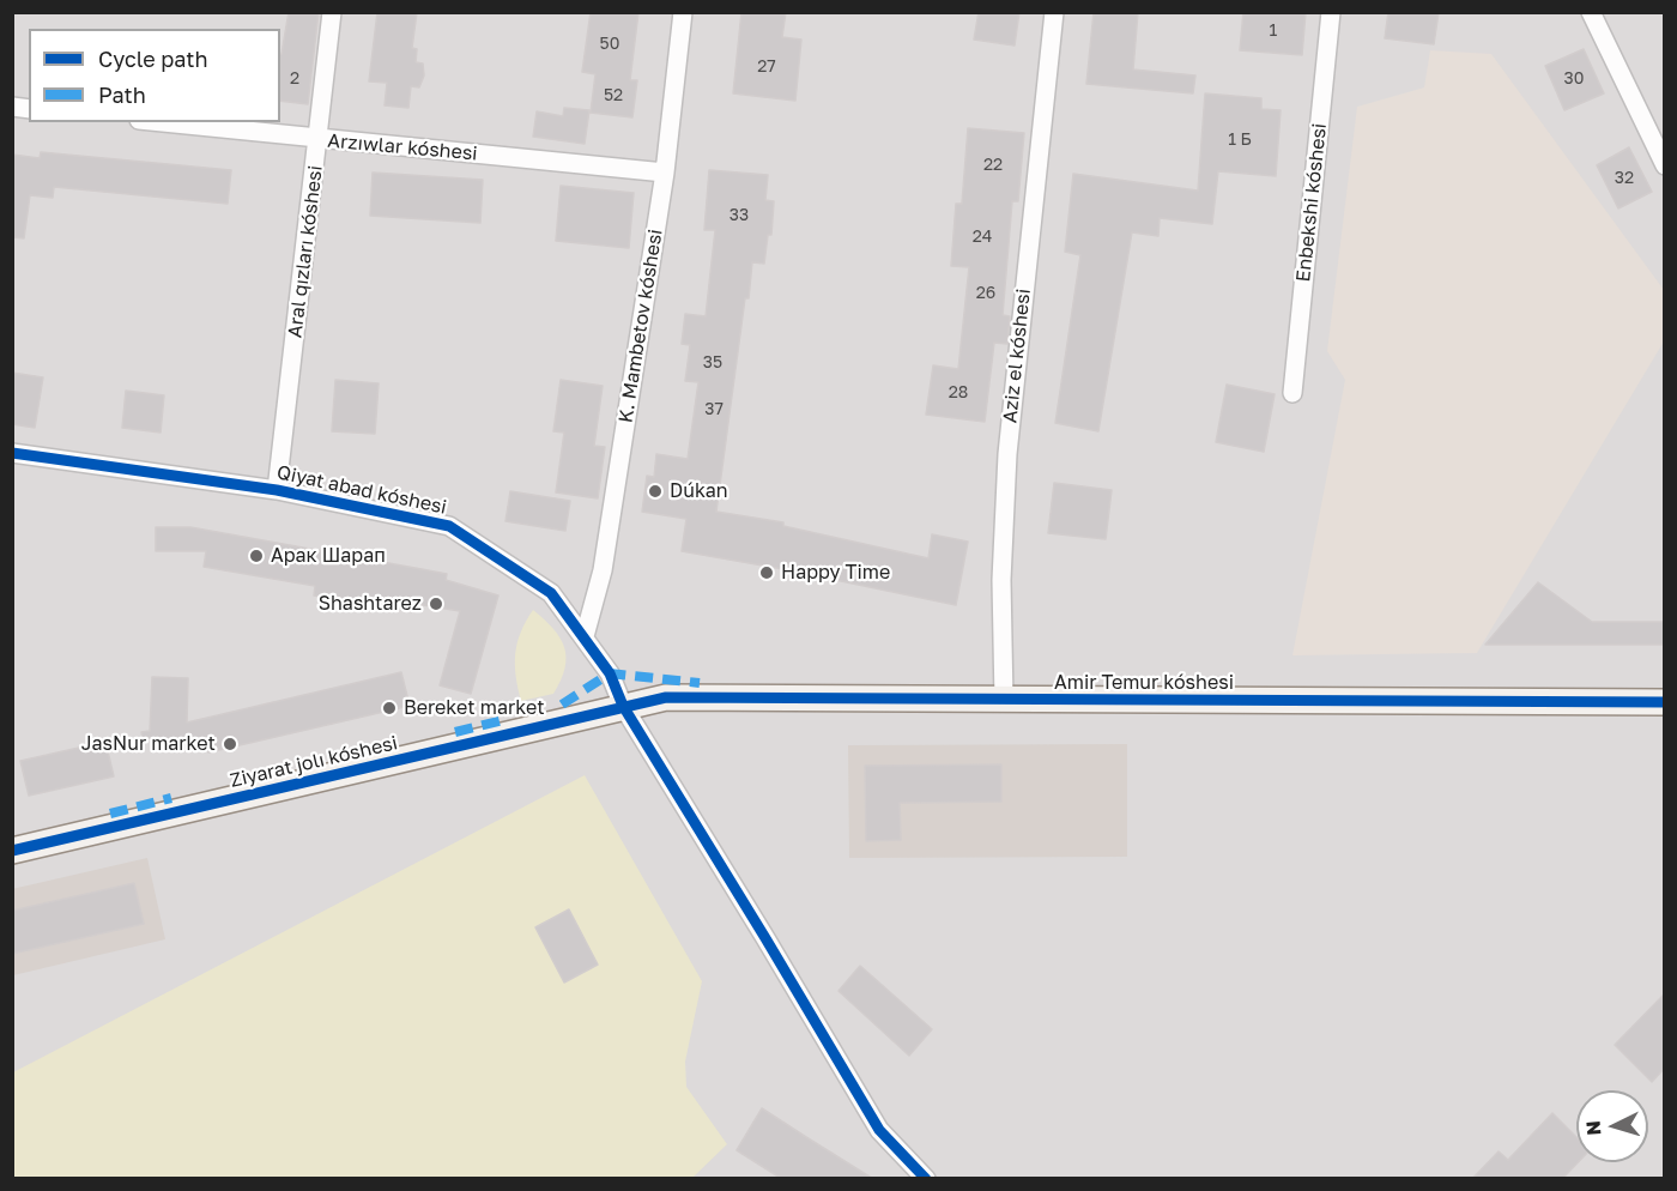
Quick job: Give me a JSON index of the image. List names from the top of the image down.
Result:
{
  "streets": {
    "street": [
      "Arzıwlar kóshesi",
      "Enbekshi kóshesi",
      "Aral qızları kóshesi",
      "K. Mambetov kóshesi",
      "Aziz el kóshesi",
      "Qiyat abad kóshesi",
      "Amir Temur kóshesi",
      "Ziyarat jolı kóshesi"
    ]
  },
  "crossings": [
    ["Arzıwlar kóshesi", "Aral qızları kóshesi"],
    ["Arzıwlar kóshesi", "K. Mambetov kóshesi"],
    ["Aral qızları kóshesi", "Qiyat abad kóshesi"],
    ["K. Mambetov kóshesi", "Qiyat abad kóshesi"],
    ["Aziz el kóshesi", "Amir Temur kóshesi"],
    ["Qiyat abad kóshesi", "Amir Temur kóshesi"],
    ["Qiyat abad kóshesi", "Ziyarat jolı kóshesi"],
    ["Amir Temur kóshesi", "Ziyarat jolı kóshesi"]
  ],
  "places": [
    "Dúkan",
    "Арак Шарап",
    "Happy Time",
    "Shashtarez",
    "Bereket market",
    "JasNur market"
  ],
  "house_numbers": [
    "1",
    "50",
    "27",
    "2",
    "30",
    "52",
    "1 Б",
    "22",
    "32",
    "33",
    "24",
    "26",
    "35",
    "28",
    "37"
  ],
  "legend": ["Cycle path", "Path"],
  "north": "left"
}
